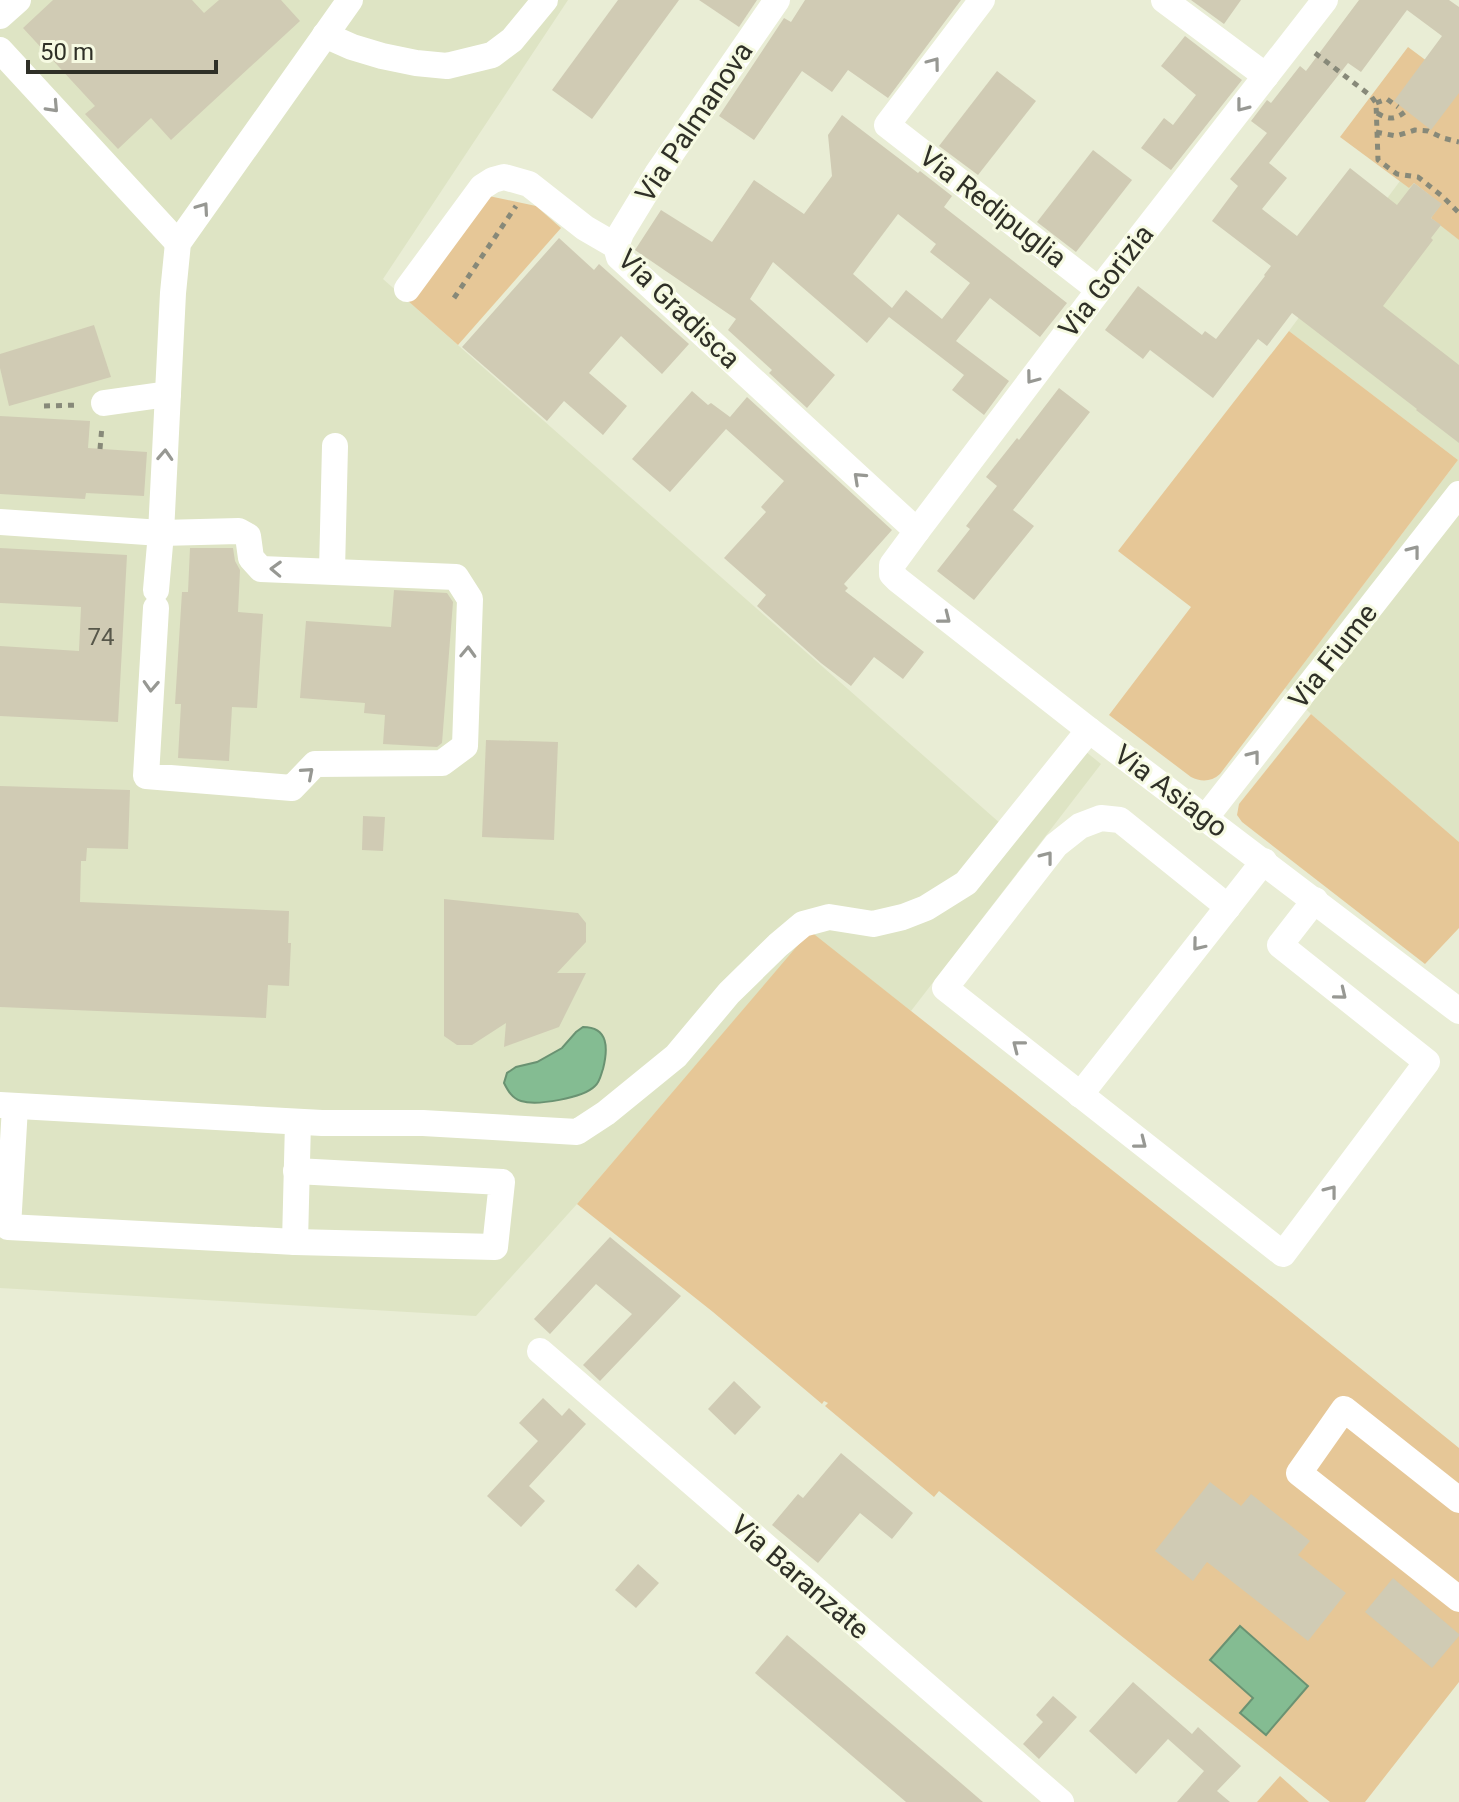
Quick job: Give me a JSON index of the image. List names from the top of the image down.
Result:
{
  "streets": {
    "street": [
      "Via Palmanova",
      "Via Redipuglia",
      "Via Gorizia",
      "Via Gradisca",
      "Via Fiume",
      "Via Asiago",
      "Via Baranzate"
    ]
  },
  "crossings": [
    ["Via Palmanova", "Via Gradisca"],
    ["Via Redipuglia", "Via Gorizia"],
    ["Via Gorizia", "Via Gradisca"],
    ["Via Gorizia", "Via Asiago"],
    ["Via Fiume", "Via Asiago"]
  ],
  "one_way": [
    "Via Gorizia",
    "Via Gradisca",
    "Via Fiume",
    "Via Asiago"
  ],
  "house_numbers": ["74"],
  "scale_bar": "50 m"
}
